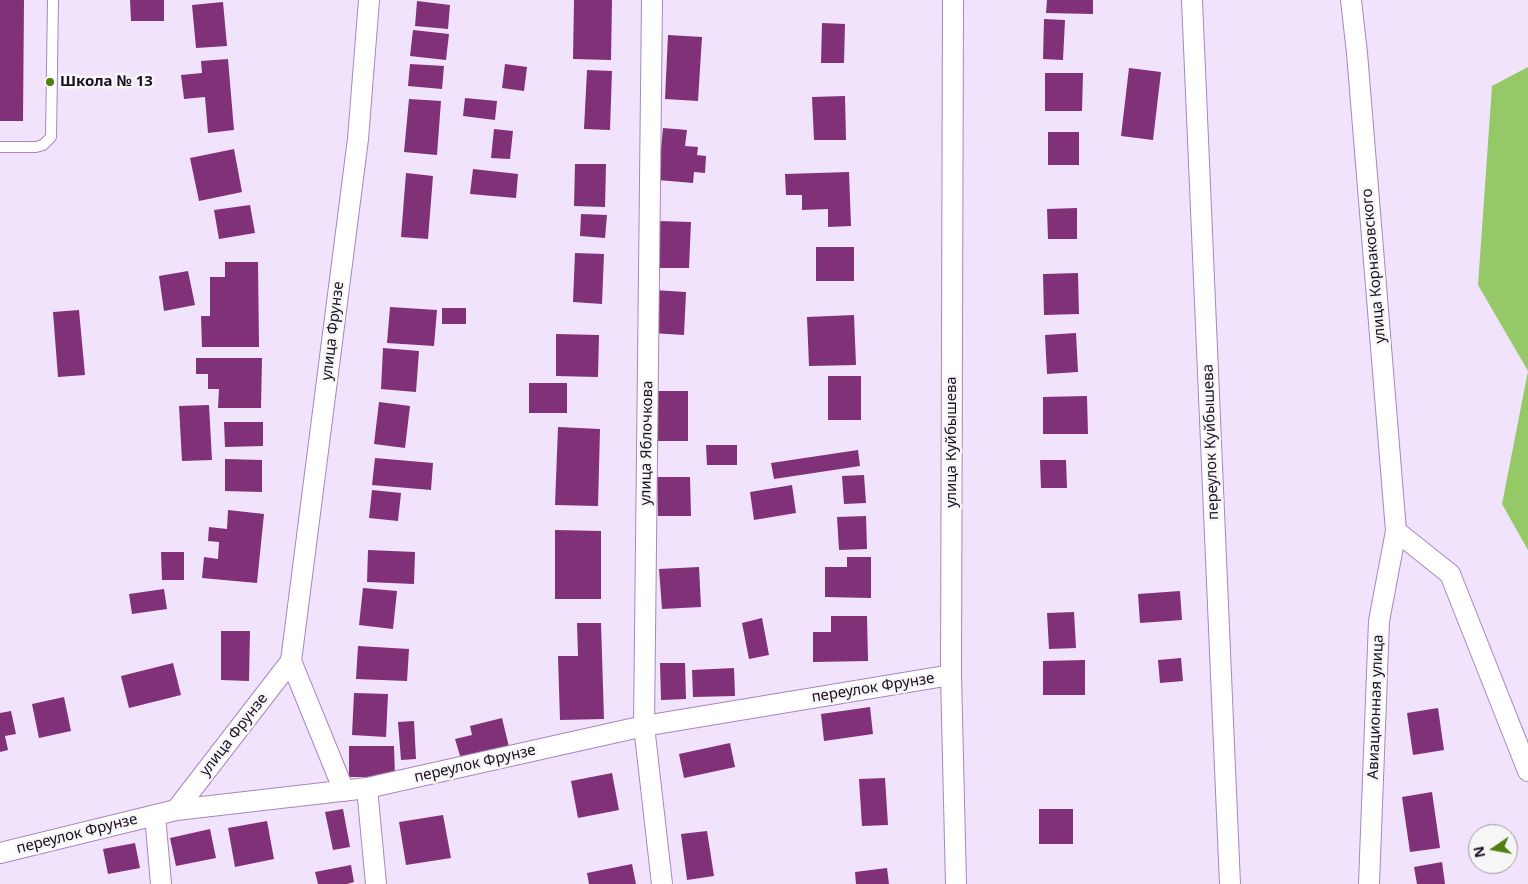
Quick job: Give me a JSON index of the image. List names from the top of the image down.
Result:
{
  "streets": {
    "street": [
      "улица Корнаковского",
      "улица Фрунзе",
      "улица Куйбышева",
      "переулок Куйбышева",
      "улица Яблочкова",
      "переулок Фрунзе",
      "Авиационная улица"
    ]
  },
  "crossings": [
    ["улица Корнаковского", "Авиационная улица"],
    ["улица Фрунзе", "переулок Фрунзе"],
    ["улица Куйбышева", "переулок Фрунзе"],
    ["улица Яблочкова", "переулок Фрунзе"]
  ],
  "places": ["Школа № 13"],
  "north": "left"
}
